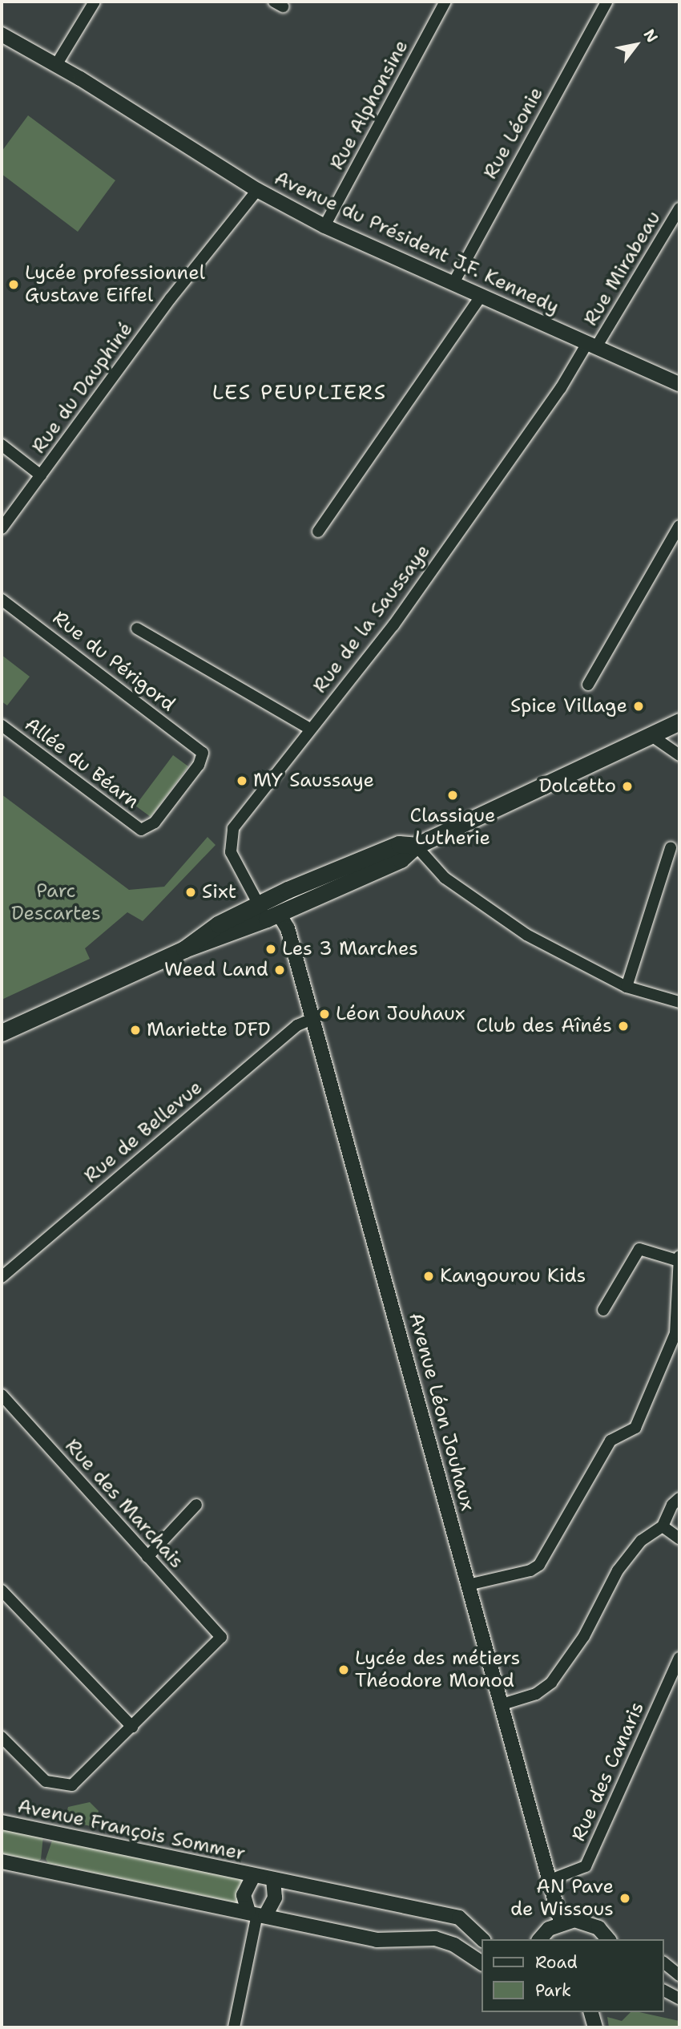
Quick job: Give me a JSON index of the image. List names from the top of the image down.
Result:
{
  "streets": {
    "street": [
      "Rue Alphonsine",
      "Rue Léonie",
      "Avenue du Président J.F. Kennedy",
      "Rue Mirabeau",
      "Rue du Dauphiné",
      "Rue de la Saussaye",
      "Rue du Périgord",
      "Allée du Béarn",
      "Rue de Bellevue",
      "Avenue Léon Jouhaux",
      "Rue des Marchais",
      "Rue des Canaris",
      "Avenue François Sommer"
    ]
  },
  "crossings": [
    ["Rue Alphonsine", "Avenue du Président J.F. Kennedy"],
    ["Rue Léonie", "Avenue du Président J.F. Kennedy"],
    ["Avenue du Président J.F. Kennedy", "Rue Mirabeau"],
    ["Avenue du Président J.F. Kennedy", "Rue du Dauphiné"],
    ["Avenue du Président J.F. Kennedy", "Rue de la Saussaye"],
    ["Rue Mirabeau", "Rue de la Saussaye"],
    ["Rue de la Saussaye", "Avenue Léon Jouhaux"],
    ["Rue du Périgord", "Allée du Béarn"],
    ["Rue de Bellevue", "Avenue Léon Jouhaux"],
    ["Avenue Léon Jouhaux", "Rue des Canaris"]
  ],
  "districts": ["LES PEUPLIERS"],
  "parks": ["Parc Descartes"],
  "places": [
    "Lycée professionnel Gustave Eiffel",
    "Spice Village",
    "MY Saussaye",
    "Dolcetto",
    "Classique Lutherie",
    "Sixt",
    "Les 3 Marches",
    "Weed Land",
    "Léon Jouhaux",
    "Club des Aînés",
    "Mariette DFD",
    "Kangourou Kids",
    "Lycée des métiers Théodore Monod",
    "AN Pave de Wissous"
  ],
  "legend": ["Road", "Park"],
  "north": "top right"
}
